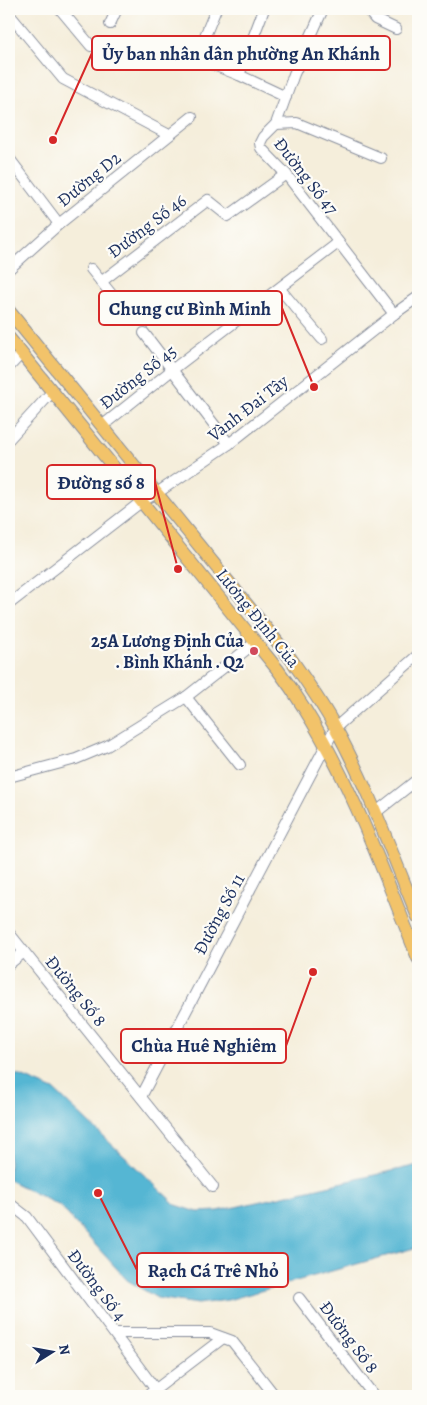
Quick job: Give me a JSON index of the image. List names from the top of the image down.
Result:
{
  "streets": {
    "main road": ["Lương Định Của"],
    "street": [
      "Đường Số 47",
      "Đường D2",
      "Đường Số 46",
      "Đường Số 45",
      "Vành Đai Tây",
      "Đường Số 11",
      "Đường Số 8",
      "Đường Số 4"
    ]
  },
  "crossings": [
    ["Đường Số 47", "Đường Số 46"],
    ["Đường Số 47", "Đường Số 45"],
    ["Đường Số 47", "Vành Đai Tây"],
    ["Đường Số 45", "Lương Định Của"],
    ["Vành Đai Tây", "Lương Định Của"],
    ["Lương Định Của", "Đường Số 11"],
    ["Đường Số 11", "Đường Số 8"]
  ],
  "places": [
    "Ủy ban nhân dân phường An Khánh",
    "Chung cư Bình Minh",
    "Đường số 8",
    "25A Lương Định Của . Bình Khánh . Q2",
    "Chùa Huê Nghiêm",
    "Rạch Cá Trê Nhỏ"
  ],
  "north": "right"
}
